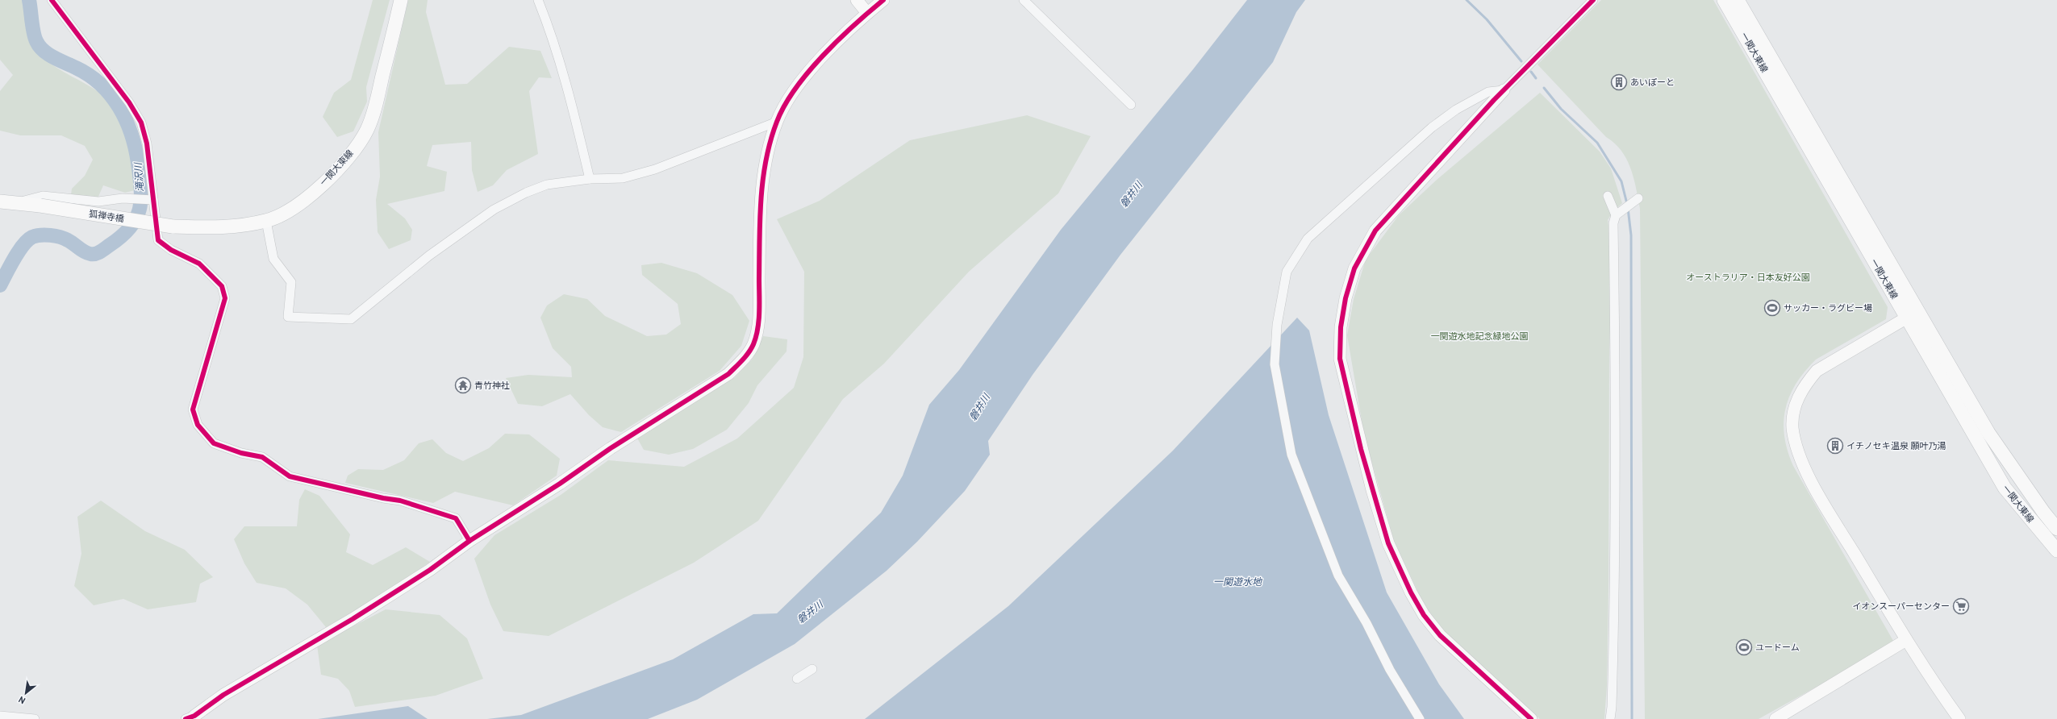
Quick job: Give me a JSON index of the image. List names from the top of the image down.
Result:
{
  "streets": {
    "main road": ["一関大東線", "狐禅寺橋"]
  },
  "crossings": [
    ["一関大東線", "狐禅寺橋"]
  ],
  "water": ["滝沢川", "磐井川", "一関遊水地"],
  "parks": ["オーストラリア・日本友好公園", "一関遊水地記念緑地公園"],
  "places": {
    "building": ["あいぽーと", "イチノセキ温泉 願叶乃湯"],
    "sports": ["サッカー・ラグビー場", "ユードーム"],
    "temple": ["青竹神社"],
    "supermarket": ["イオンスーパーセンター"]
  },
  "north": "bottom left"
}
